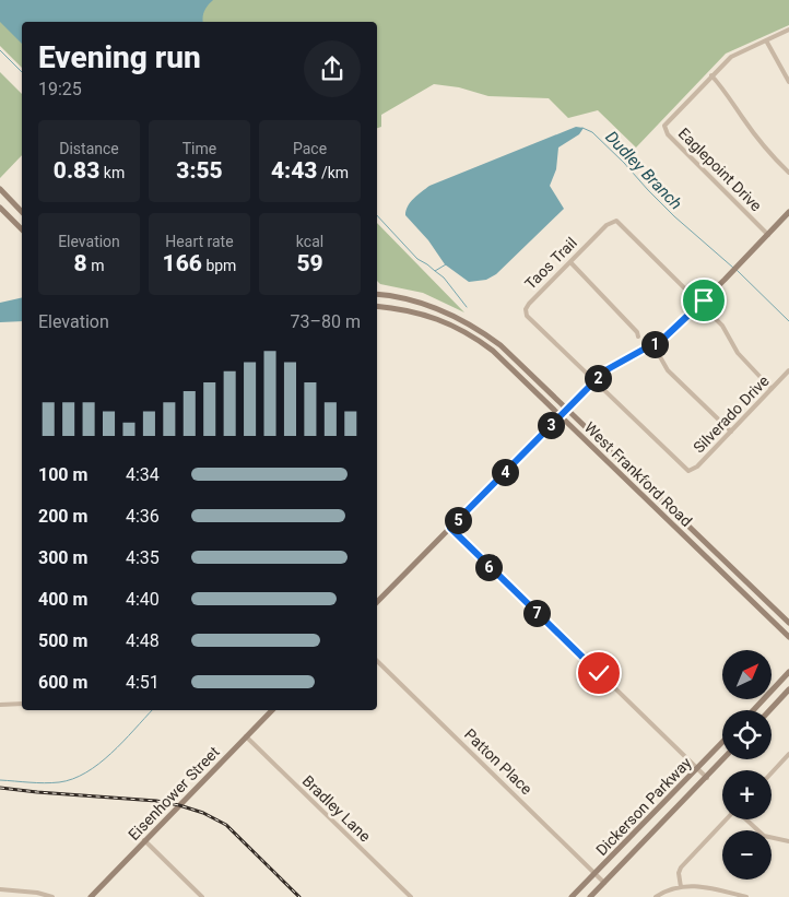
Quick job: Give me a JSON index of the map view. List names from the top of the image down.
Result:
{
  "streets": {
    "main road": ["West Frankford Road", "Eisenhower Street", "Dickerson Parkway"],
    "street": [
      "Eaglepoint Drive",
      "Taos Trail",
      "Silverado Drive",
      "Patton Place",
      "Bradley Lane"
    ]
  },
  "crossings": [
    ["Taos Trail", "Silverado Drive"],
    ["Patton Place", "Dickerson Parkway"],
    ["Eisenhower Street", "Bradley Lane"]
  ],
  "water": ["Dudley Branch"],
  "north": "top right",
  "page": {
    "heading": ["Evening run", "19:25"],
    "stats": [
      ["Distance", "0.83 km"],
      ["Time", "3:55"],
      ["Pace", "4:43 /km"],
      ["Elevation", "8 m"],
      ["Heart rate", "166 bpm"],
      ["kcal", "59"]
    ],
    "chart": ["Elevation", "73–80 m"],
    "pins": [
      "1",
      "2",
      "3",
      "4",
      "5",
      "6",
      "7"
    ],
    "list": [
      {
        "name": "100 m",
        "note": "4:34"
      },
      {
        "name": "200 m",
        "note": "4:36"
      },
      {
        "name": "300 m",
        "note": "4:35"
      },
      {
        "name": "400 m",
        "note": "4:40"
      },
      {
        "name": "500 m",
        "note": "4:48"
      },
      {
        "name": "600 m",
        "note": "4:51"
      }
    ],
    "map_buttons": ["+", "−"]
  }
}
